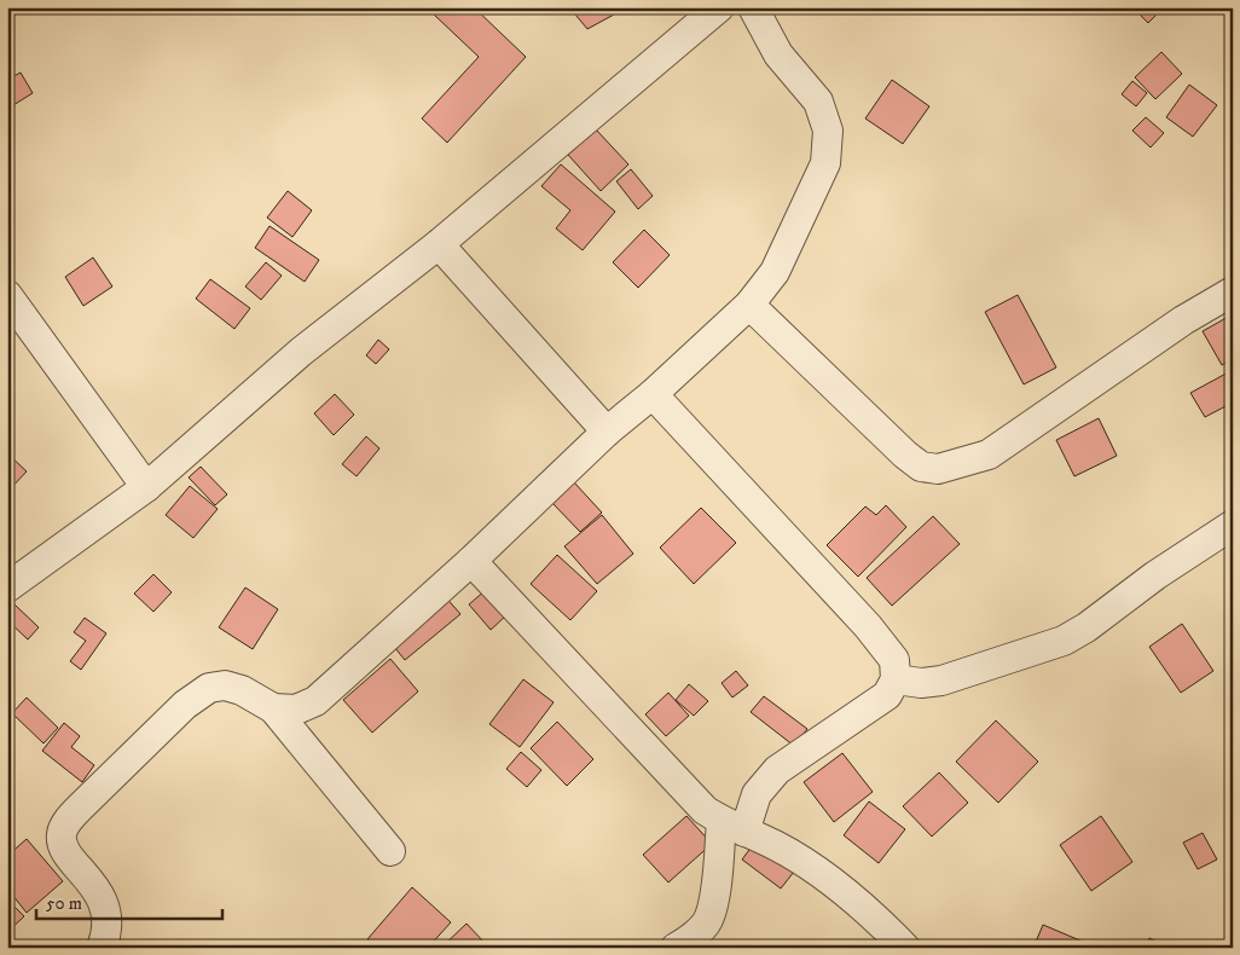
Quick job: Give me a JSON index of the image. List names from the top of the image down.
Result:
{
  "scale_bar": "50 m"
}
